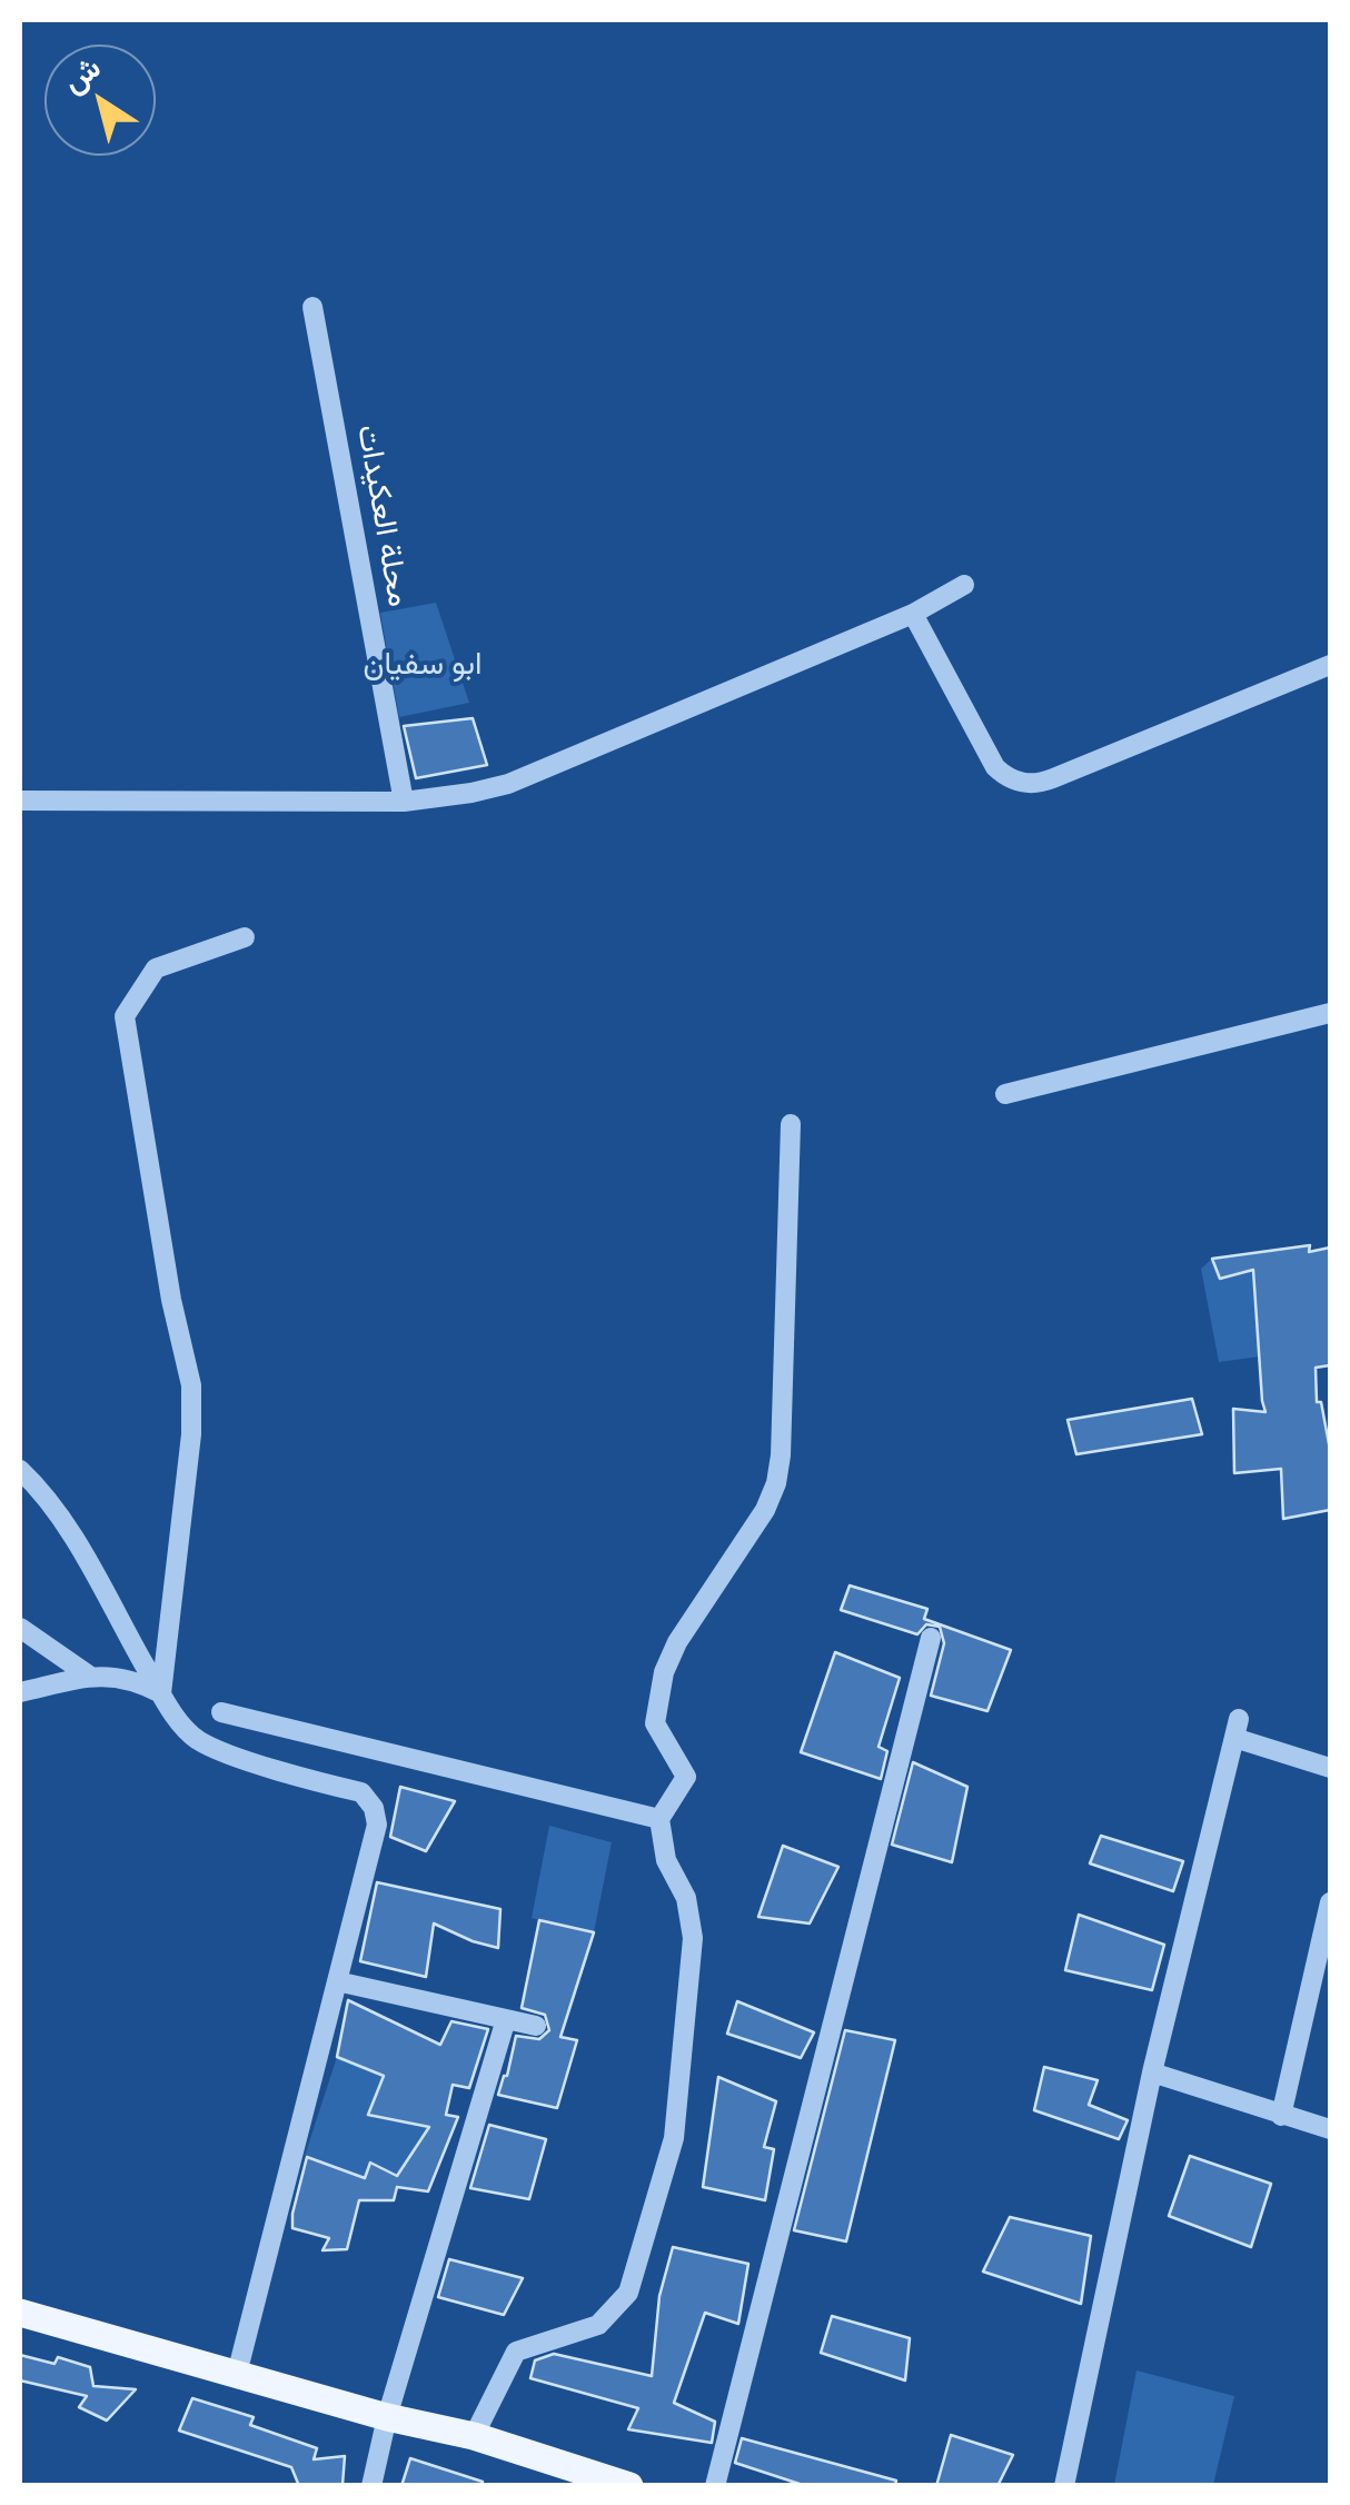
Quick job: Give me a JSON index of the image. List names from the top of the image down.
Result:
{
  "streets": {
    "street": ["محلة العكيدات"]
  },
  "parks": ["ابو سفيان"],
  "north": "top left"
}
